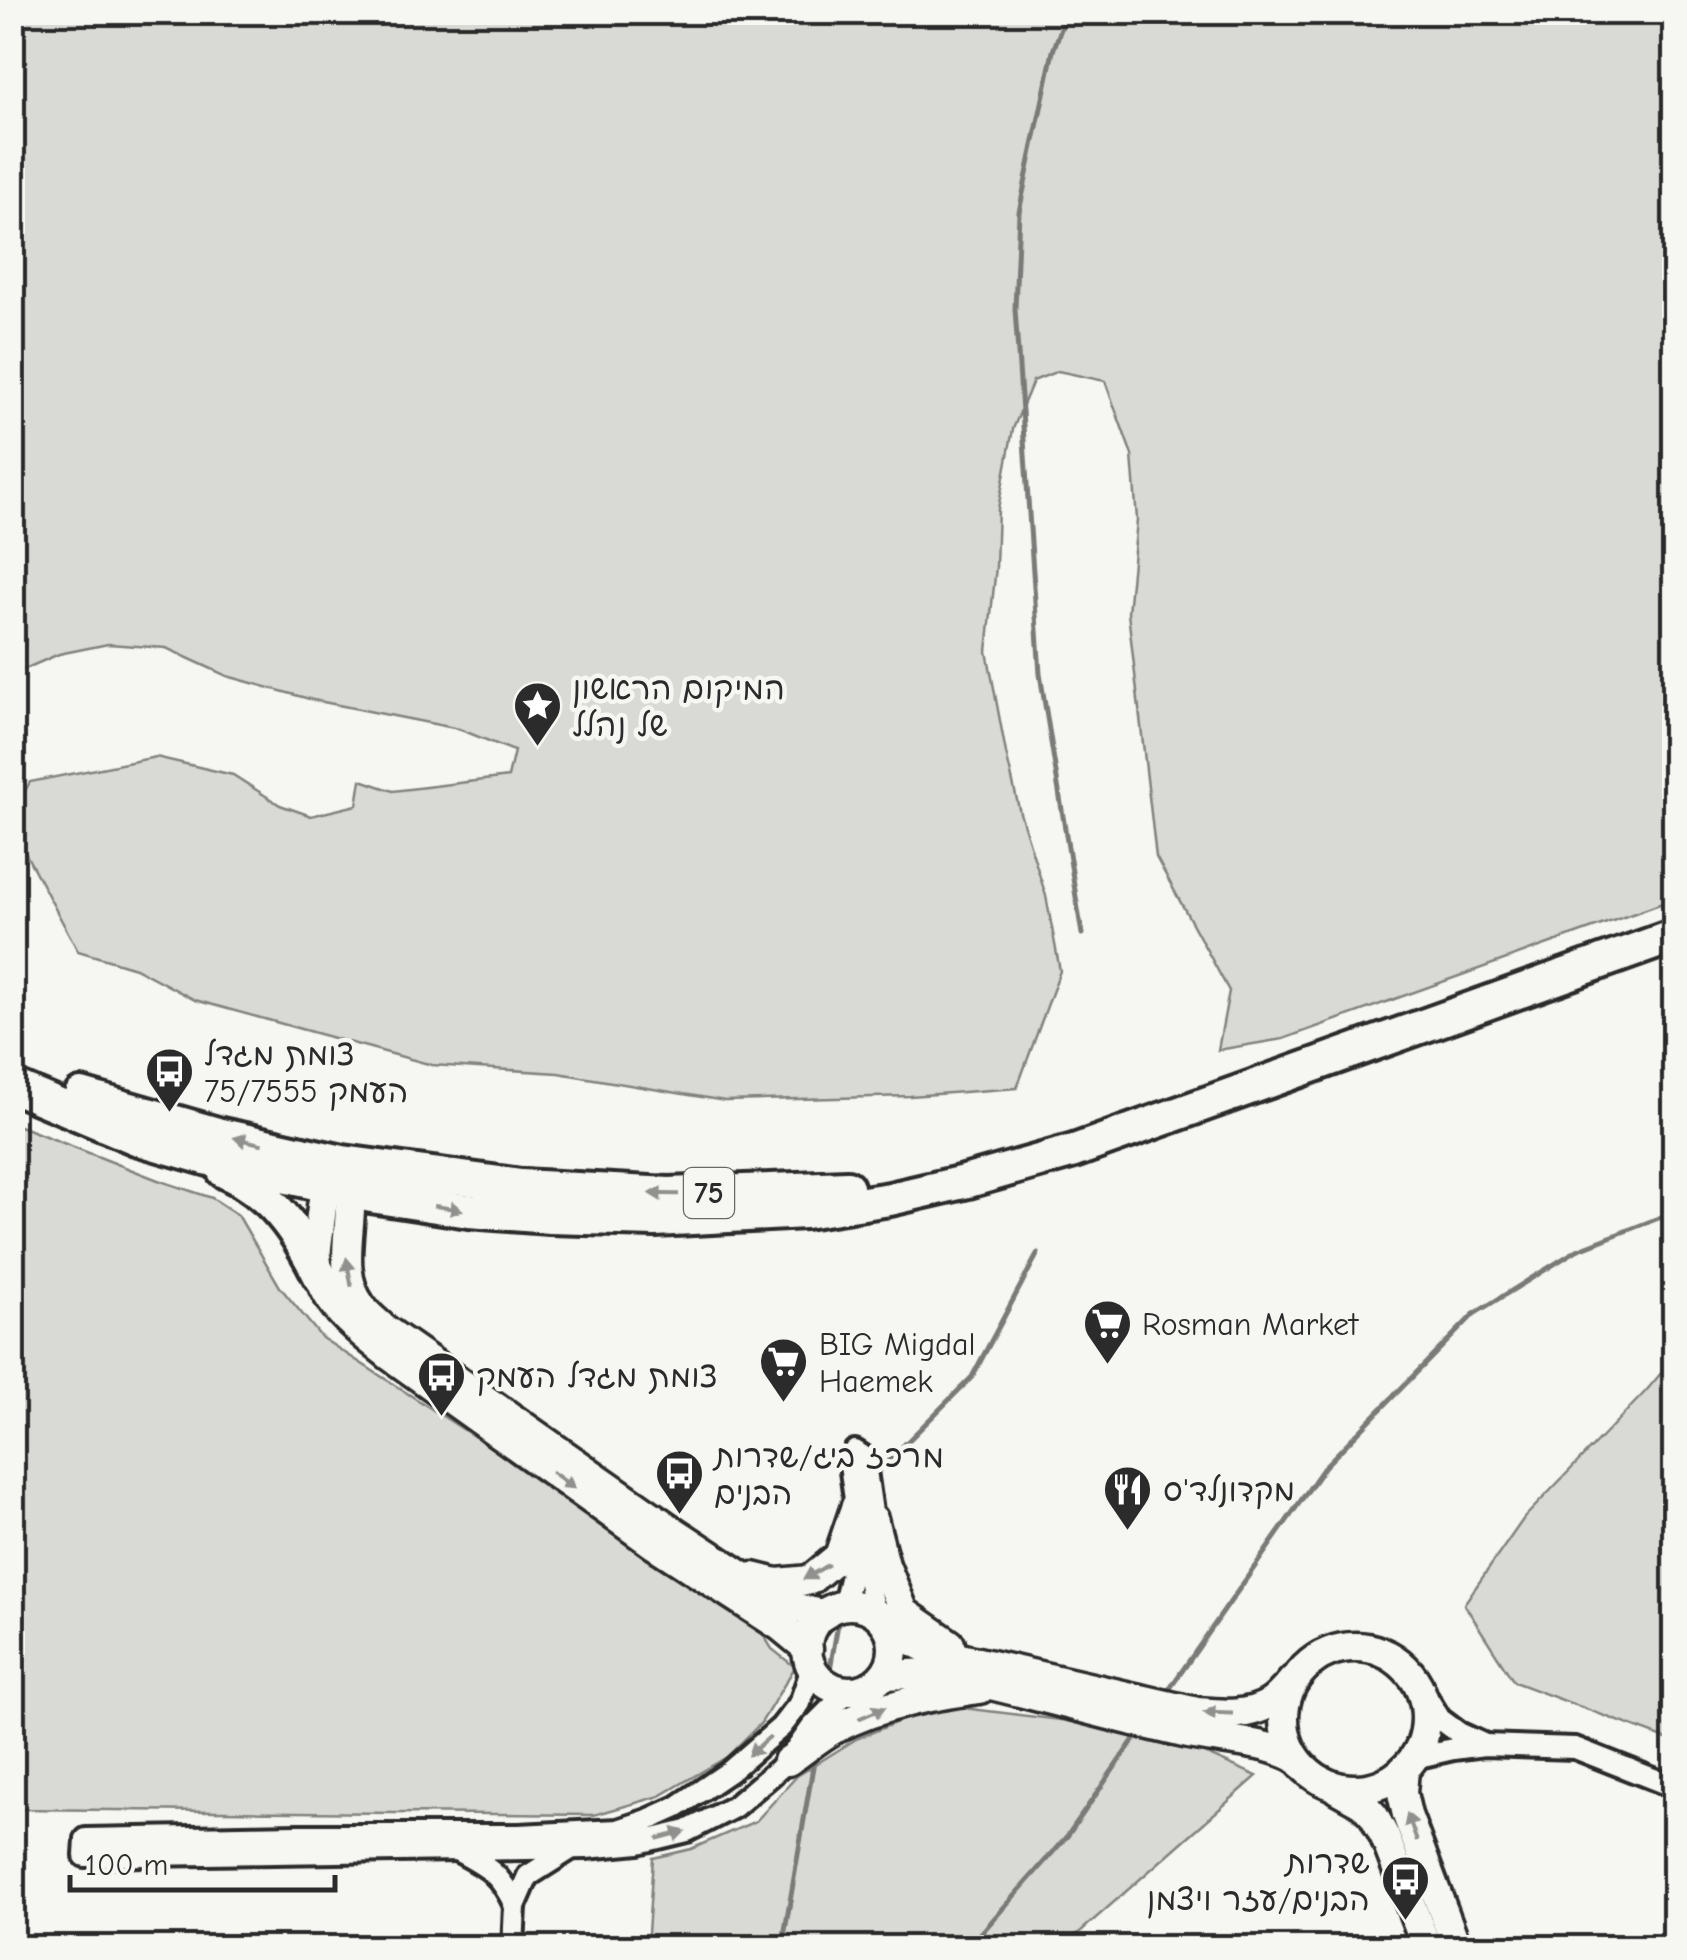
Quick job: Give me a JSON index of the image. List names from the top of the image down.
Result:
{
  "streets": {
    "highway": ["75"]
  },
  "places": {
    "place": ["המיקום הראשון של נהלל"],
    "bus stop": [
      "צומת מגדל העמק 75/7555",
      "צומת מגדל העמק",
      "מרכז ביג/שדרות הבנים",
      "שדרות הבנים/עזר ויצמן"
    ],
    "supermarket": ["Rosman Market", "BIG Migdal Haemek"],
    "restaurant": ["מקדונלד'ס"]
  },
  "scale_bar": "100 m"
}
